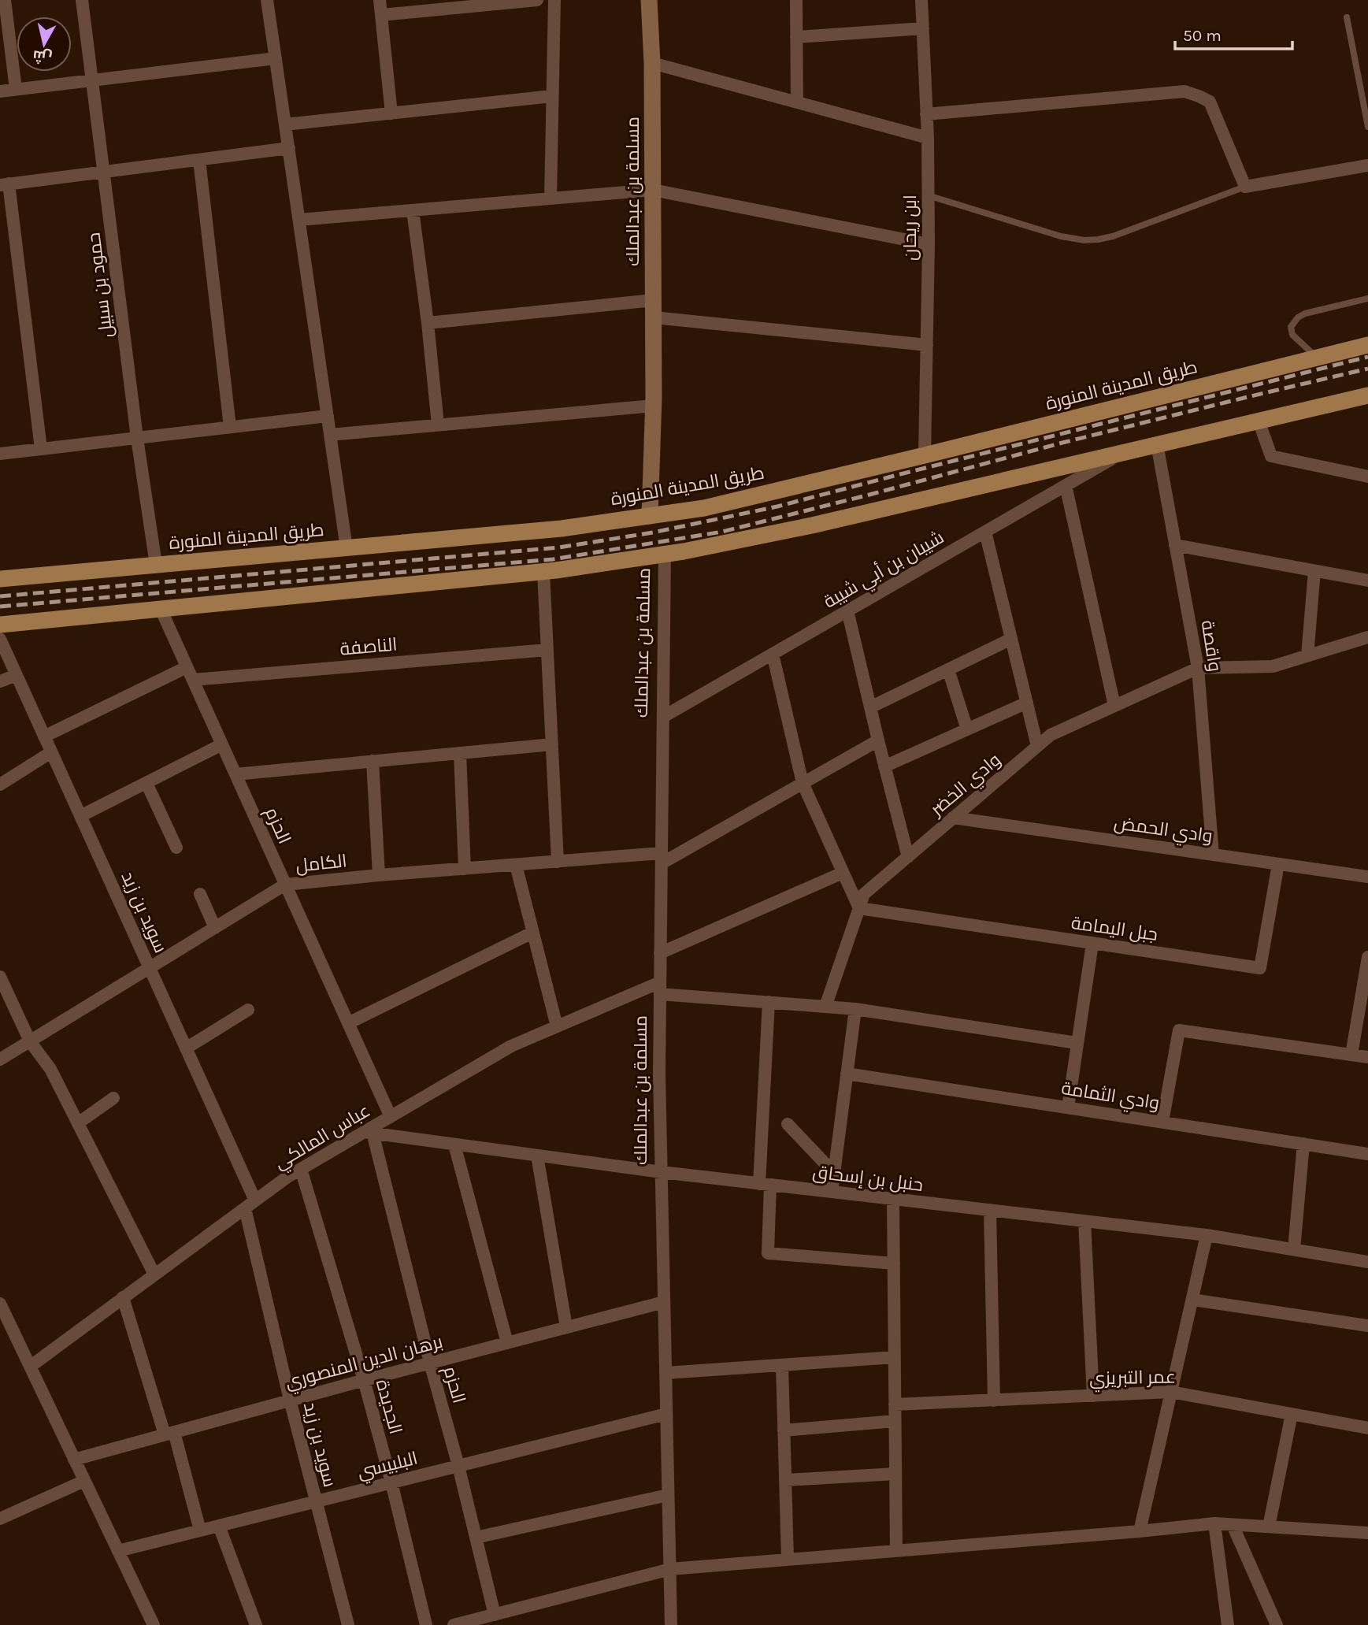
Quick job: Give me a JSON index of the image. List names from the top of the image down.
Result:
{
  "streets": {
    "main road": ["مسلمة بن عبدالملك", "طريق المدينة المنورة"],
    "street": [
      "ابن ريحان",
      "حمود بن سبيل",
      "شيبان بن أبي شيبة",
      "واقصة",
      "الناصفة",
      "وادي الخضر",
      "الحزم",
      "وادي الحمض",
      "الكامل",
      "سويد بن زيد",
      "جبل اليمامة",
      "وادي الثمامة",
      "عباس المالكي",
      "حنبل بن إسحاق",
      "برهان الدين المنصوري",
      "عمر التبريزي",
      "الجديدة",
      "البلبيسي"
    ]
  },
  "crossings": [
    ["مسلمة بن عبدالملك", "طريق المدينة المنورة"],
    ["مسلمة بن عبدالملك", "شيبان بن أبي شيبة"],
    ["مسلمة بن عبدالملك", "الكامل"],
    ["مسلمة بن عبدالملك", "عباس المالكي"],
    ["مسلمة بن عبدالملك", "حنبل بن إسحاق"],
    ["مسلمة بن عبدالملك", "برهان الدين المنصوري"],
    ["مسلمة بن عبدالملك", "البلبيسي"],
    ["ابن ريحان", "طريق المدينة المنورة"],
    ["حمود بن سبيل", "طريق المدينة المنورة"],
    ["واقصة", "وادي الخضر"],
    ["واقصة", "وادي الحمض"],
    ["الناصفة", "الحزم"],
    ["وادي الخضر", "وادي الحمض"],
    ["وادي الخضر", "جبل اليمامة"],
    ["الحزم", "الكامل"],
    ["الحزم", "عباس المالكي"],
    ["الحزم", "حنبل بن إسحاق"],
    ["الحزم", "برهان الدين المنصوري"],
    ["الحزم", "البلبيسي"],
    ["وادي الحمض", "جبل اليمامة"],
    ["الكامل", "سويد بن زيد"],
    ["سويد بن زيد", "عباس المالكي"],
    ["سويد بن زيد", "برهان الدين المنصوري"],
    ["سويد بن زيد", "البلبيسي"],
    ["عباس المالكي", "حنبل بن إسحاق"],
    ["عباس المالكي", "الجديدة"],
    ["برهان الدين المنصوري", "الجديدة"],
    ["الجديدة", "البلبيسي"]
  ],
  "scale_bar": "50 m",
  "north": "bottom"
}
